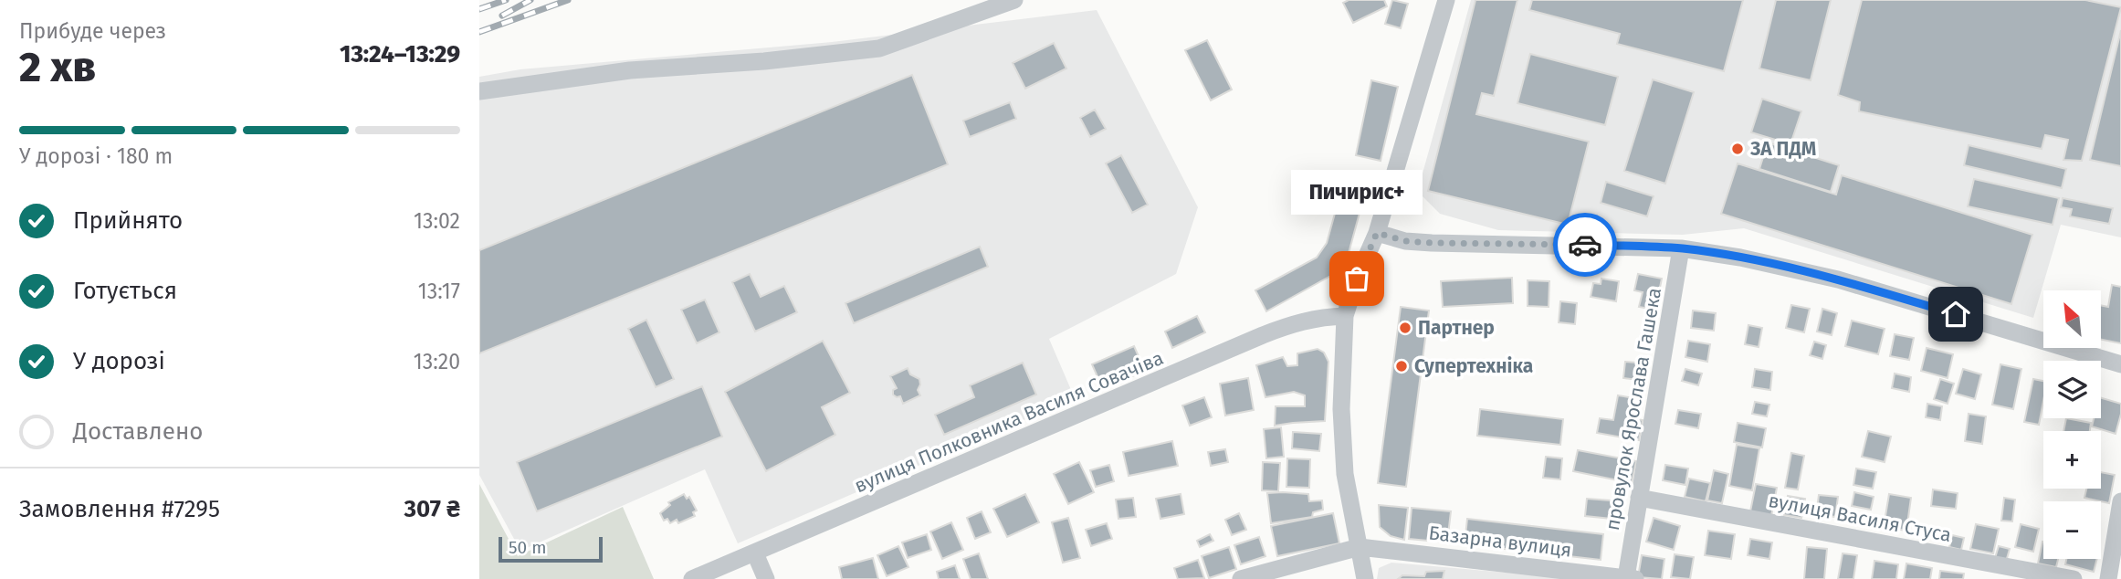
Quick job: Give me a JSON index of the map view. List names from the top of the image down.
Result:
{
  "streets": {
    "street": [
      "провулок Ярослава Гашека",
      "вулиця Полковника Василя Совачіва",
      "вулиця Василя Стуса",
      "Базарна вулиця"
    ]
  },
  "crossings": [
    ["провулок Ярослава Гашека", "вулиця Василя Стуса"],
    ["провулок Ярослава Гашека", "Базарна вулиця"]
  ],
  "places": [
    "ЗА ПДМ",
    "Пичирис+",
    "Партнер",
    "Супертехніка"
  ],
  "scale_bar": "50 m",
  "north": "top left",
  "page": {
    "heading": ["2 хв", "Прибуде через", "13:24–13:29"],
    "panel": ["Замовлення #7295", "307 ₴"],
    "bar": "У дорозі · 180 m",
    "bubble": "Пичирис+",
    "list": [
      ["Прийнято", "13:02"],
      ["Готується", "13:17"],
      ["У дорозі", "13:20"],
      "Доставлено"
    ],
    "map_buttons": ["+", "−"],
    "scale": "50 m"
  }
}
